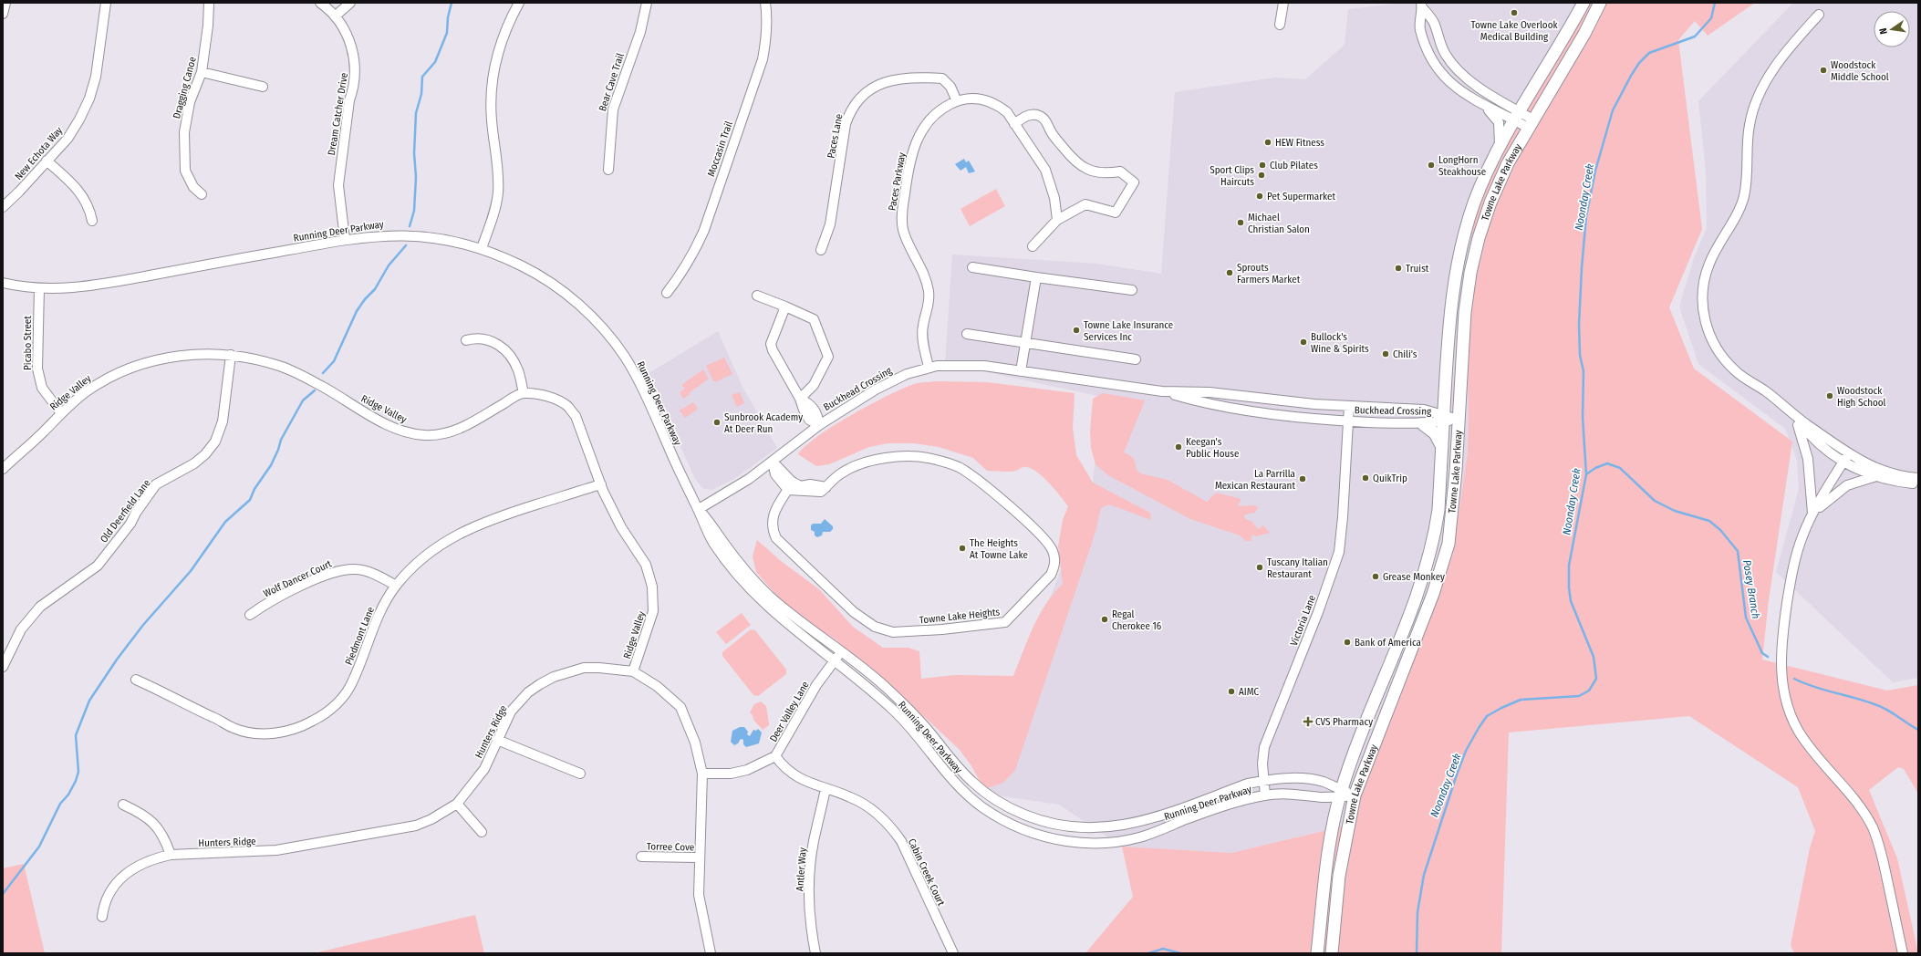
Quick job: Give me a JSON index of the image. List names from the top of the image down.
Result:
{
  "streets": {
    "main road": ["Towne Lake Parkway"],
    "street": [
      "Bear Cave Trail",
      "Dragging Canoe",
      "Dream Catcher Drive",
      "Paces Lane",
      "Moccasin Trail",
      "New Echota Way",
      "Paces Parkway",
      "Running Deer Parkway",
      "Picabo Street",
      "Buckhead Crossing",
      "Ridge Valley",
      "Old Deerfield Lane",
      "Wolf Dancer Court",
      "Towne Lake Heights",
      "Victoria Lane",
      "Piedmont Lane",
      "Deer Valley Lane",
      "Hunters Ridge",
      "Torree Cove",
      "Antler Way",
      "Cabin Creek Court"
    ]
  },
  "crossings": [
    ["Dream Catcher Drive", "Running Deer Parkway"],
    ["Paces Lane", "Paces Parkway"],
    ["Paces Parkway", "Buckhead Crossing"],
    ["Towne Lake Parkway", "Running Deer Parkway"],
    ["Towne Lake Parkway", "Buckhead Crossing"],
    ["Running Deer Parkway", "Picabo Street"],
    ["Running Deer Parkway", "Buckhead Crossing"],
    ["Running Deer Parkway", "Victoria Lane"],
    ["Running Deer Parkway", "Deer Valley Lane"],
    ["Picabo Street", "Ridge Valley"],
    ["Buckhead Crossing", "Victoria Lane"],
    ["Ridge Valley", "Old Deerfield Lane"],
    ["Ridge Valley", "Piedmont Lane"],
    ["Ridge Valley", "Hunters Ridge"],
    ["Wolf Dancer Court", "Piedmont Lane"],
    ["Deer Valley Lane", "Hunters Ridge"],
    ["Deer Valley Lane", "Cabin Creek Court"],
    ["Hunters Ridge", "Torree Cove"],
    ["Antler Way", "Cabin Creek Court"]
  ],
  "water": ["Noonday Creek", "Posey Branch"],
  "places": {
    "other": [
      "Towne Lake Overlook Medical Building",
      "Woodstock Middle School",
      "HEW Fitness",
      "Club Pilates",
      "LongHorn Steakhouse",
      "Sport Clips Haircuts",
      "Pet Supermarket",
      "Michael Christian Salon",
      "Truist",
      "Sprouts Farmers Market",
      "Towne Lake Insurance Services Inc",
      "Bullock's Wine & Spirits",
      "Chili's",
      "Woodstock High School",
      "Sunbrook Academy At Deer Run",
      "Keegan's Public House",
      "QuikTrip",
      "La Parrilla Mexican Restaurant",
      "The Heights At Towne Lake",
      "Tuscany Italian Restaurant",
      "Grease Monkey",
      "Regal Cherokee 16",
      "Bank of America",
      "AIMC"
    ],
    "health": ["CVS Pharmacy"]
  },
  "north": "left"
}
